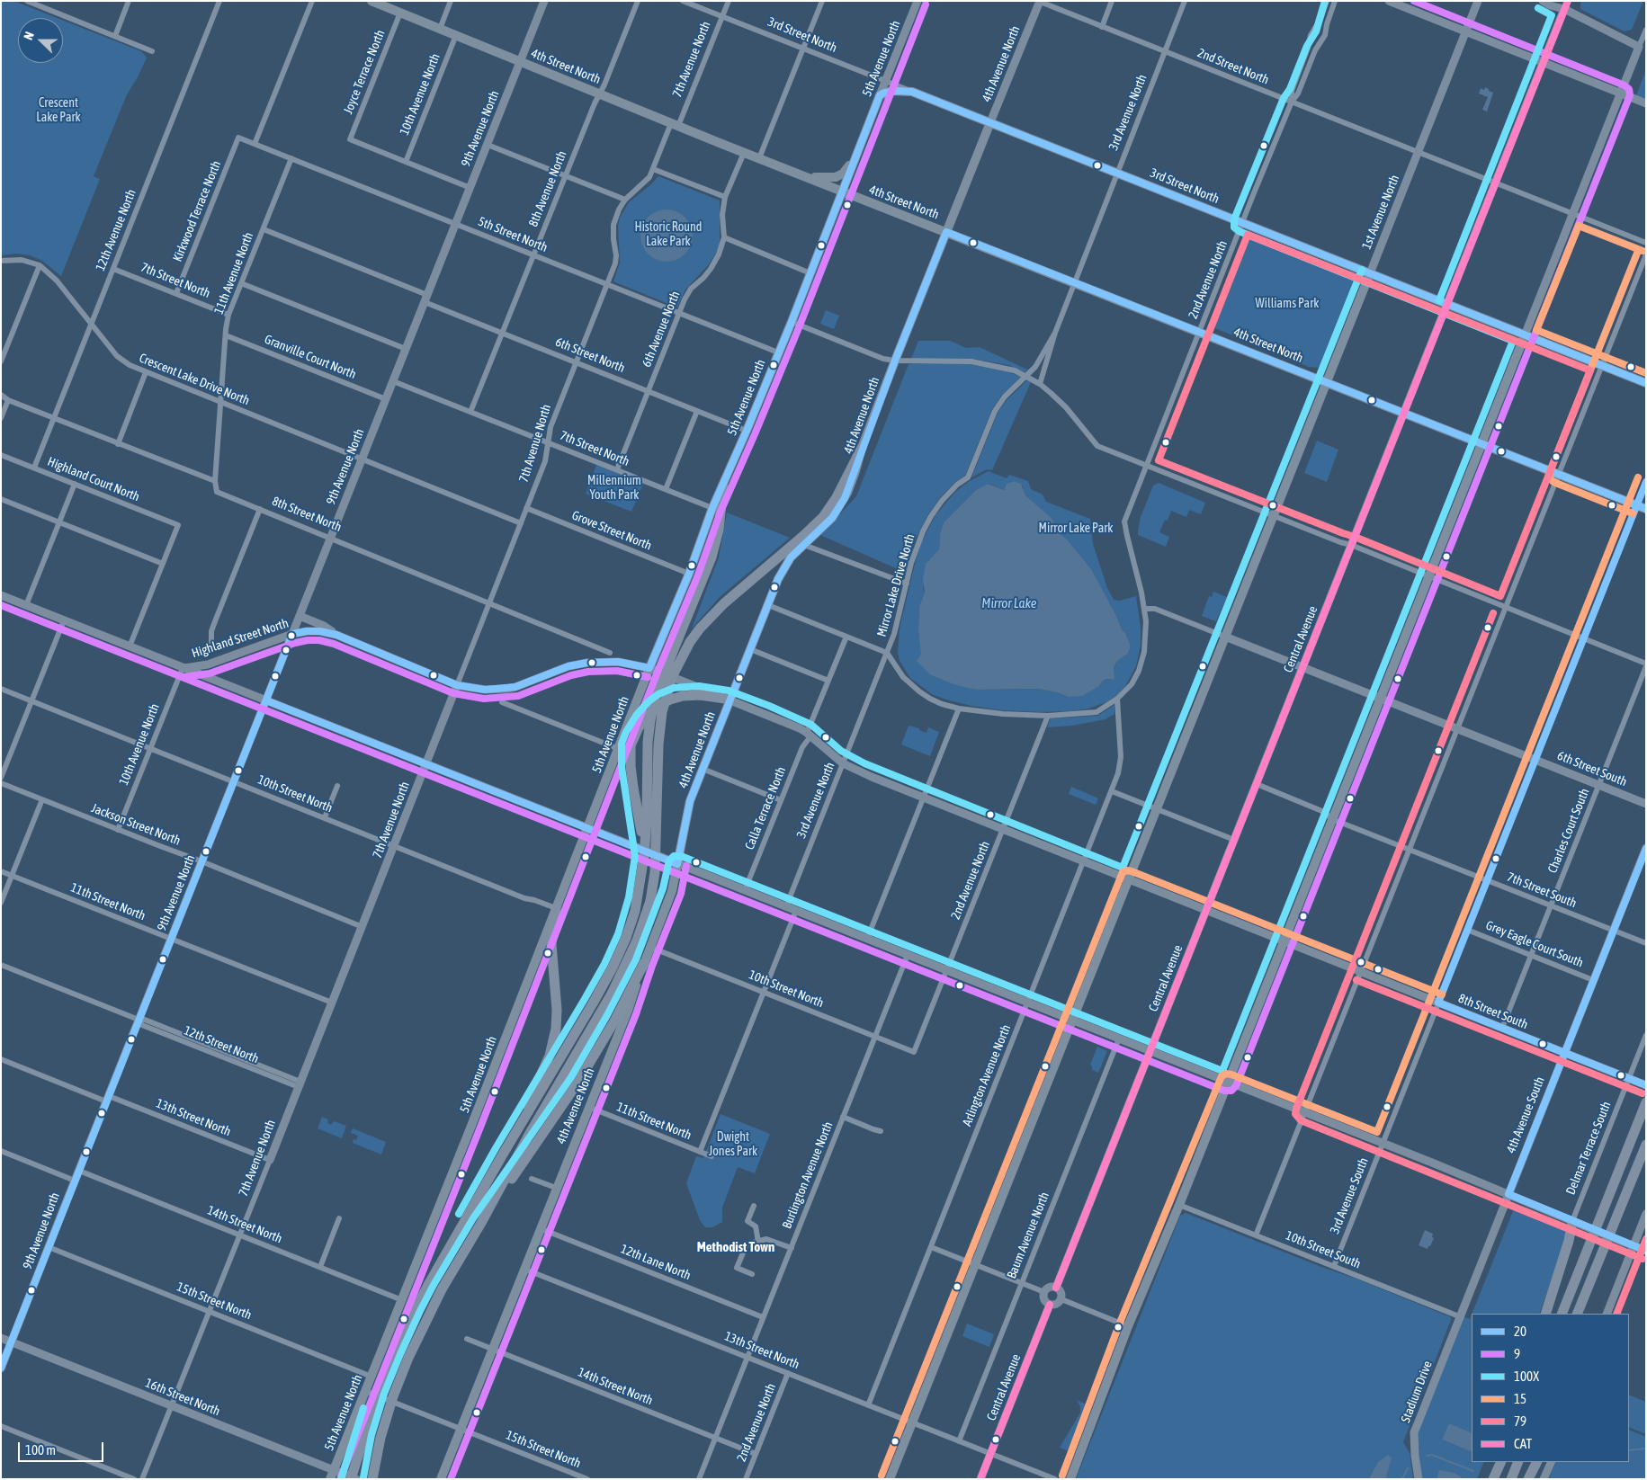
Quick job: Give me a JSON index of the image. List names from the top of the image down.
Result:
{
  "streets": {
    "main road": [
      "3rd Street North",
      "5th Avenue North",
      "4th Avenue North",
      "4th Street North",
      "1st Avenue North"
    ],
    "street": [
      "7th Avenue North",
      "2nd Street North",
      "Joyce Terrace North",
      "10th Avenue North",
      "3rd Avenue North",
      "9th Avenue North",
      "8th Avenue North",
      "Kirkwood Terrace North",
      "12th Avenue North",
      "5th Street North",
      "11th Avenue North",
      "2nd Avenue North",
      "7th Street North",
      "6th Avenue North",
      "6th Street North",
      "Granville Court North",
      "Crescent Lake Drive North",
      "Highland Court North",
      "8th Street North",
      "Grove Street North",
      "Mirror Lake Drive North",
      "Highland Street North",
      "Central Avenue",
      "6th Street South",
      "10th Street North",
      "Calla Terrace North",
      "Jackson Street North",
      "Charles Court South",
      "7th Street South",
      "11th Street North",
      "Grey Eagle Court South",
      "8th Street South",
      "12th Street North",
      "Arlington Avenue North",
      "4th Avenue South",
      "13th Street North",
      "Delmar Terrace South",
      "Burlington Avenue North",
      "3rd Avenue South",
      "14th Street North",
      "Baum Avenue North",
      "10th Street South",
      "12th Lane North",
      "15th Street North",
      "Stadium Drive",
      "16th Street North"
    ]
  },
  "crossings": [
    ["3rd Street North", "5th Avenue North"],
    ["3rd Street North", "7th Avenue North"],
    ["3rd Street North", "4th Avenue North"],
    ["3rd Street North", "3rd Avenue North"],
    ["3rd Street North", "1st Avenue North"],
    ["3rd Street North", "2nd Avenue North"],
    ["3rd Street North", "Central Avenue"],
    ["5th Avenue North", "4th Street North"],
    ["5th Avenue North", "5th Street North"],
    ["5th Avenue North", "7th Street North"],
    ["5th Avenue North", "6th Street North"],
    ["5th Avenue North", "Grove Street North"],
    ["5th Avenue North", "10th Street North"],
    ["5th Avenue North", "14th Street North"],
    ["5th Avenue North", "15th Street North"],
    ["5th Avenue North", "16th Street North"],
    ["7th Avenue North", "4th Street North"],
    ["7th Avenue North", "5th Street North"],
    ["7th Avenue North", "7th Street North"],
    ["7th Avenue North", "6th Street North"],
    ["7th Avenue North", "8th Street North"],
    ["7th Avenue North", "Grove Street North"],
    ["7th Avenue North", "Highland Street North"],
    ["7th Avenue North", "10th Street North"],
    ["7th Avenue North", "Jackson Street North"],
    ["7th Avenue North", "11th Street North"],
    ["7th Avenue North", "12th Street North"],
    ["7th Avenue North", "13th Street North"],
    ["7th Avenue North", "14th Street North"],
    ["7th Avenue North", "15th Street North"],
    ["7th Avenue North", "16th Street North"],
    ["4th Avenue North", "4th Street North"],
    ["4th Avenue North", "2nd Street North"],
    ["4th Avenue North", "10th Street North"],
    ["4th Avenue North", "11th Street North"],
    ["4th Avenue North", "13th Street North"],
    ["4th Avenue North", "14th Street North"],
    ["4th Avenue North", "12th Lane North"],
    ["4th Avenue North", "15th Street North"],
    ["4th Street North", "Joyce Terrace North"],
    ["4th Street North", "10th Avenue North"],
    ["4th Street North", "3rd Avenue North"],
    ["4th Street North", "9th Avenue North"],
    ["4th Street North", "8th Avenue North"],
    ["4th Street North", "1st Avenue North"],
    ["4th Street North", "2nd Avenue North"],
    ["4th Street North", "6th Avenue North"],
    ["4th Street North", "Central Avenue"],
    ["4th Street North", "3rd Avenue South"],
    ["2nd Street North", "3rd Avenue North"],
    ["2nd Street North", "1st Avenue North"],
    ["2nd Street North", "2nd Avenue North"],
    ["2nd Street North", "Central Avenue"],
    ["Joyce Terrace North", "10th Avenue North"],
    ["10th Avenue North", "Highland Street North"],
    ["10th Avenue North", "10th Street North"],
    ["10th Avenue North", "Jackson Street North"],
    ["3rd Avenue North", "Mirror Lake Drive North"],
    ["9th Avenue North", "5th Street North"],
    ["9th Avenue North", "7th Street North"],
    ["9th Avenue North", "6th Street North"],
    ["9th Avenue North", "Granville Court North"],
    ["9th Avenue North", "Crescent Lake Drive North"],
    ["9th Avenue North", "8th Street North"],
    ["9th Avenue North", "Highland Street North"],
    ["9th Avenue North", "10th Street North"],
    ["9th Avenue North", "Jackson Street North"],
    ["9th Avenue North", "11th Street North"],
    ["9th Avenue North", "12th Street North"],
    ["9th Avenue North", "13th Street North"],
    ["9th Avenue North", "14th Street North"],
    ["9th Avenue North", "15th Street North"],
    ["9th Avenue North", "16th Street North"],
    ["8th Avenue North", "5th Street North"],
    ["8th Avenue North", "7th Street North"],
    ["8th Avenue North", "6th Street North"],
    ["Kirkwood Terrace North", "5th Street North"],
    ["Kirkwood Terrace North", "7th Street North"],
    ["1st Avenue North", "13th Street North"],
    ["12th Avenue North", "7th Street North"],
    ["12th Avenue North", "Crescent Lake Drive North"],
    ["12th Avenue North", "Highland Court North"],
    ["12th Avenue North", "8th Street North"],
    ["5th Street North", "11th Avenue North"],
    ["5th Street North", "6th Avenue North"],
    ["11th Avenue North", "7th Street North"],
    ["11th Avenue North", "6th Street North"],
    ["11th Avenue North", "Granville Court North"],
    ["11th Avenue North", "Crescent Lake Drive North"],
    ["11th Avenue North", "8th Street North"],
    ["2nd Avenue North", "Mirror Lake Drive North"],
    ["2nd Avenue North", "10th Street North"],
    ["2nd Avenue North", "13th Street North"],
    ["2nd Avenue North", "14th Street North"],
    ["7th Street North", "6th Avenue North"],
    ["6th Avenue North", "6th Street North"],
    ["Mirror Lake Drive North", "Arlington Avenue North"],
    ["Central Avenue", "6th Street South"],
    ["Central Avenue", "7th Street South"],
    ["Central Avenue", "8th Street South"],
    ["Central Avenue", "13th Street North"],
    ["6th Street South", "Charles Court South"],
    ["6th Street South", "3rd Avenue South"],
    ["10th Street North", "Burlington Avenue North"],
    ["Charles Court South", "7th Street South"],
    ["Charles Court South", "Grey Eagle Court South"],
    ["Charles Court South", "8th Street South"],
    ["7th Street South", "4th Avenue South"],
    ["7th Street South", "3rd Avenue South"],
    ["Grey Eagle Court South", "4th Avenue South"],
    ["Grey Eagle Court South", "3rd Avenue South"],
    ["8th Street South", "4th Avenue South"],
    ["8th Street South", "Delmar Terrace South"],
    ["8th Street South", "3rd Avenue South"],
    ["Arlington Avenue North", "13th Street North"],
    ["4th Avenue South", "10th Street South"],
    ["4th Avenue South", "Stadium Drive"],
    ["13th Street North", "Burlington Avenue North"],
    ["13th Street North", "Baum Avenue North"],
    ["Burlington Avenue North", "14th Street North"],
    ["Burlington Avenue North", "12th Lane North"],
    ["3rd Avenue South", "10th Street South"],
    ["10th Street South", "Stadium Drive"]
  ],
  "districts": ["Methodist Town"],
  "water": ["Mirror Lake"],
  "parks": [
    "Crescent Lake Park",
    "Historic Round Lake Park",
    "Williams Park",
    "Millennium Youth Park",
    "Mirror Lake Park",
    "Dwight Jones Park"
  ],
  "lines": [
    "transit line 9",
    "transit line 100X",
    "transit line CAT",
    "transit line 20",
    "transit line 15",
    "transit line 79"
  ],
  "legend": [
    "20",
    "9",
    "100X",
    "15",
    "79",
    "CAT"
  ],
  "scale_bar": "100 m",
  "north": "left"
}
